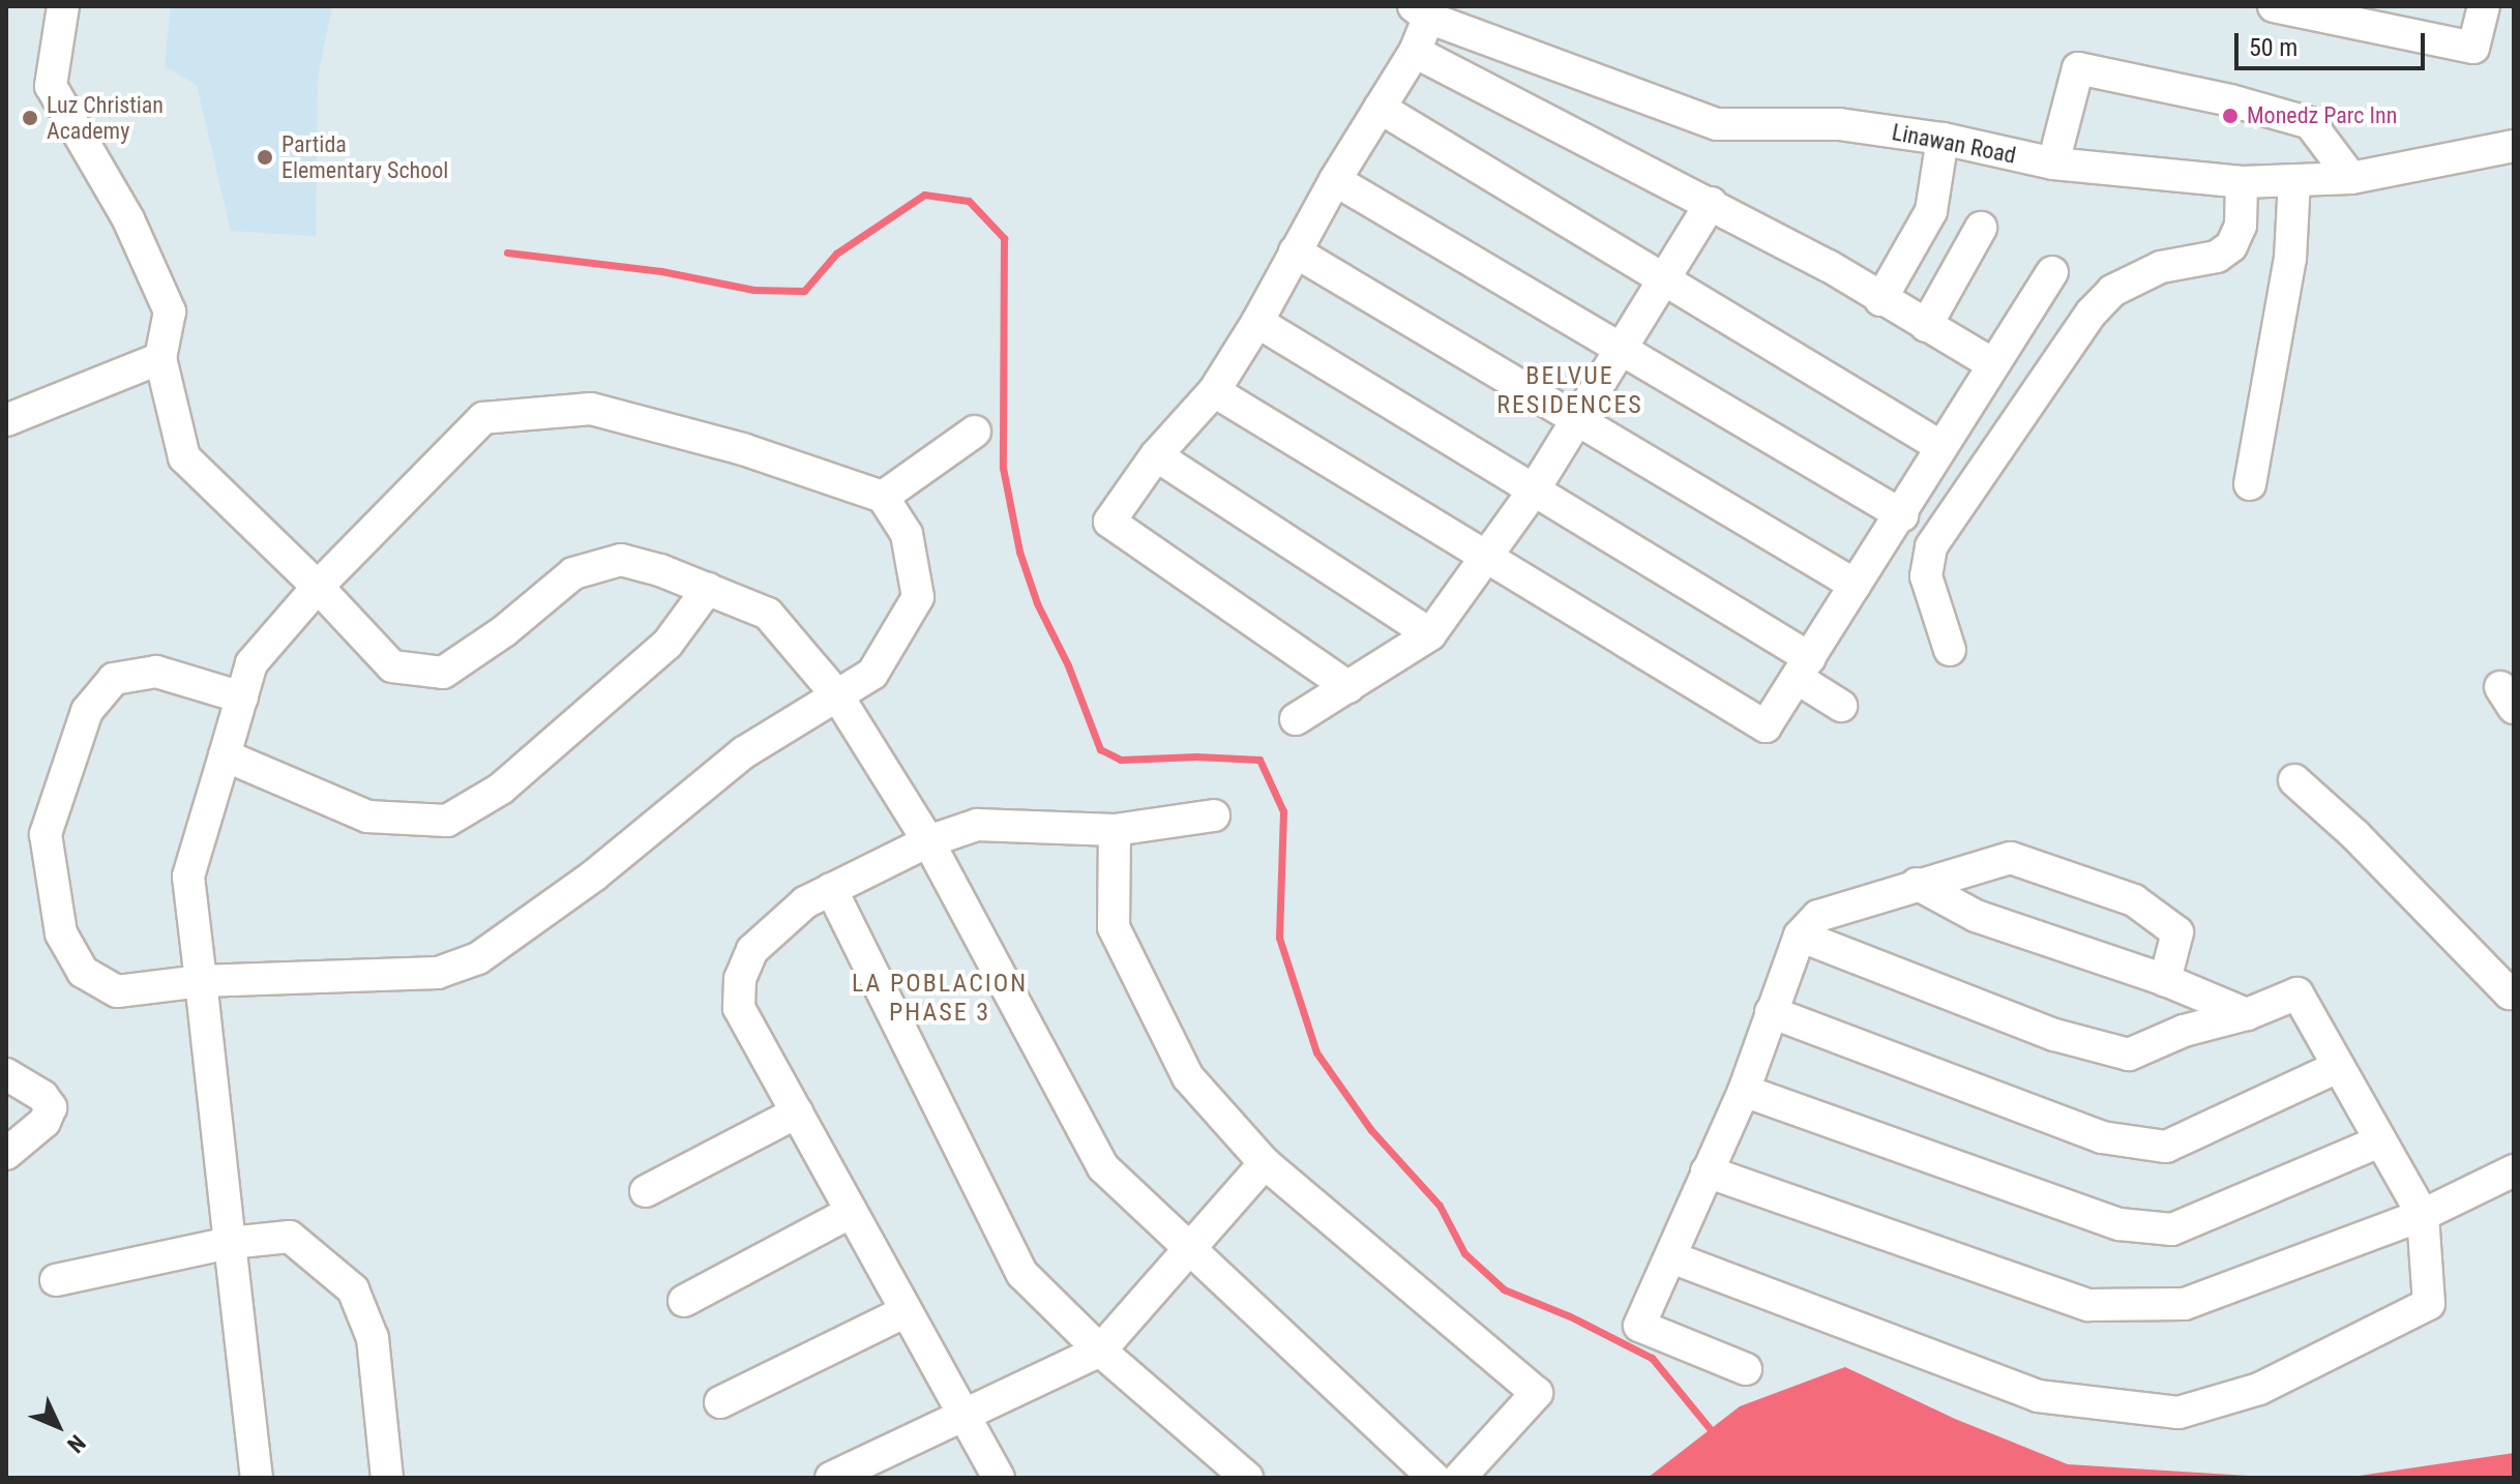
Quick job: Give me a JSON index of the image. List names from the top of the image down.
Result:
{
  "streets": {
    "street": ["Linawan Road"]
  },
  "districts": ["BELVUE RESIDENCES", "LA POBLACION PHASE 3"],
  "places": ["Monedz Parc Inn", "Luz Christian Academy", "Partida Elementary School"],
  "scale_bar": "50 m",
  "north": "bottom right"
}
